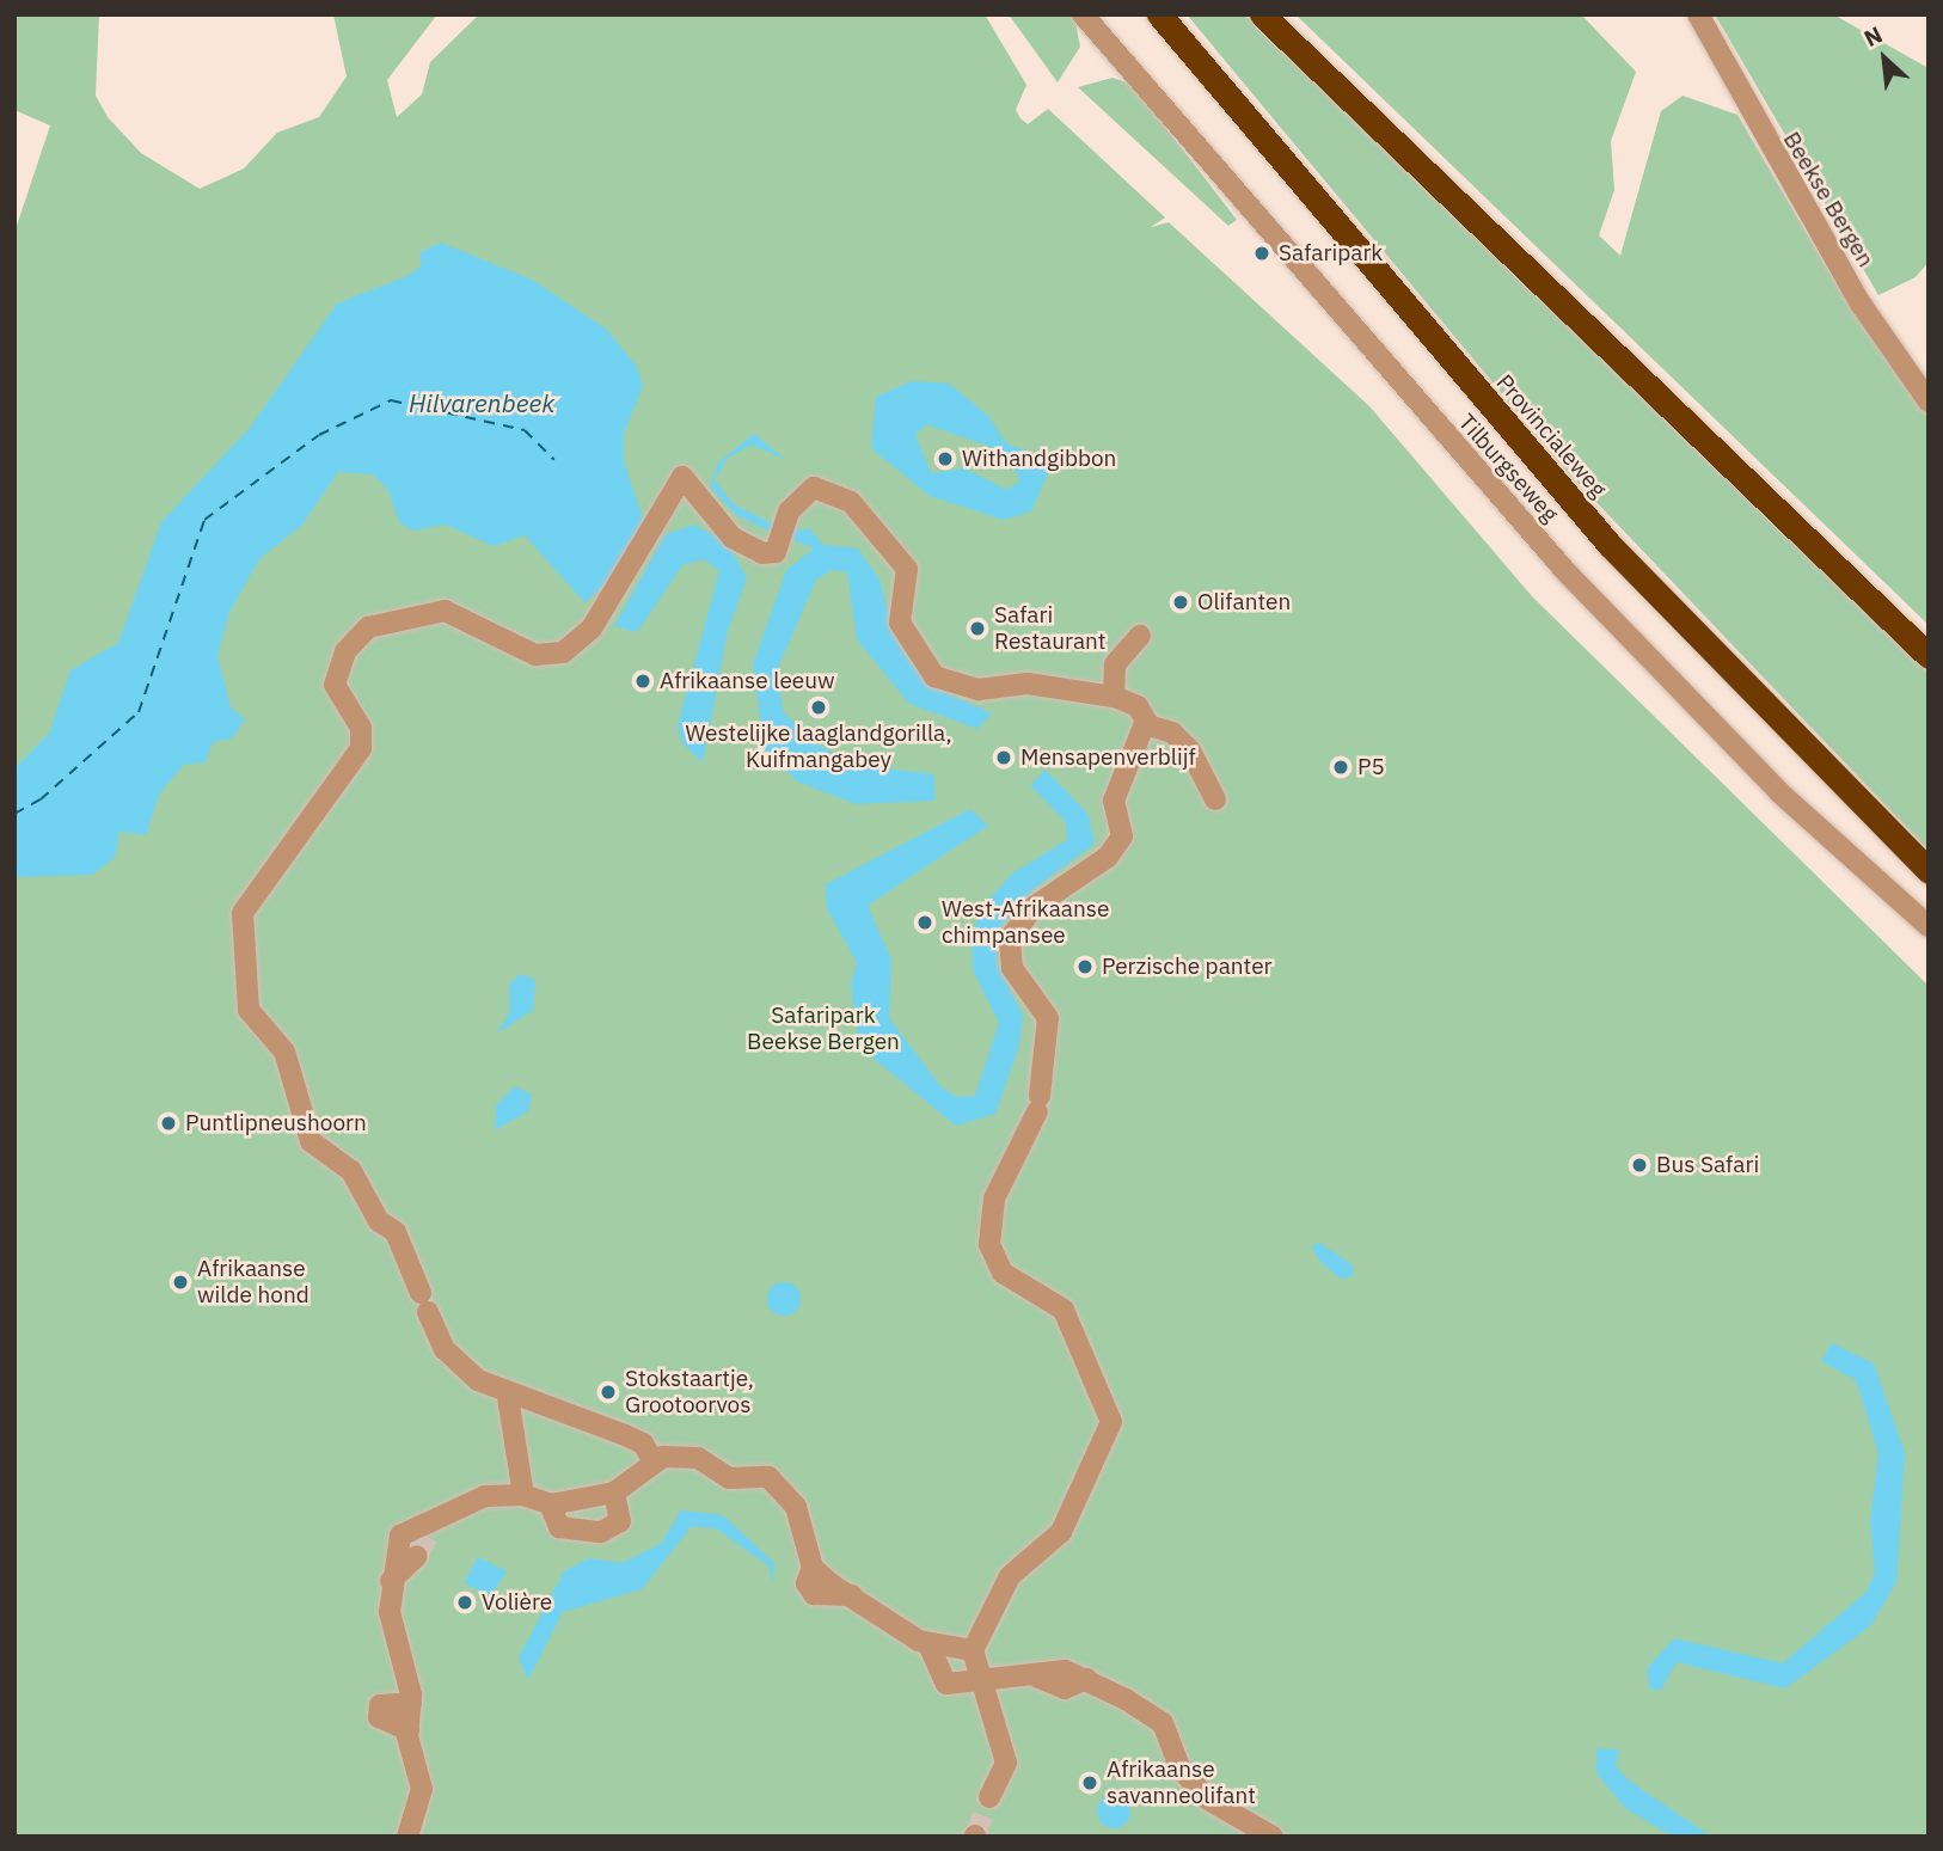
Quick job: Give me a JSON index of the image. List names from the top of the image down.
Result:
{
  "streets": {
    "highway": ["Provincialeweg"],
    "street": ["Beekse Bergen", "Tilburgseweg"]
  },
  "water": ["Hilvarenbeek"],
  "parks": ["Safaripark Beekse Bergen"],
  "places": [
    "Safaripark",
    "Withandgibbon",
    "Olifanten",
    "Safari Restaurant",
    "Afrikaanse leeuw",
    "Westelijke laaglandgorilla, Kuifmangabey",
    "Mensapenverblijf",
    "P5",
    "West-Afrikaanse chimpansee",
    "Perzische panter",
    "Puntlipneushoorn",
    "Bus Safari",
    "Afrikaanse wilde hond",
    "Stokstaartje, Grootoorvos",
    "Volière",
    "Afrikaanse savanneolifant"
  ],
  "north": "top left"
}
